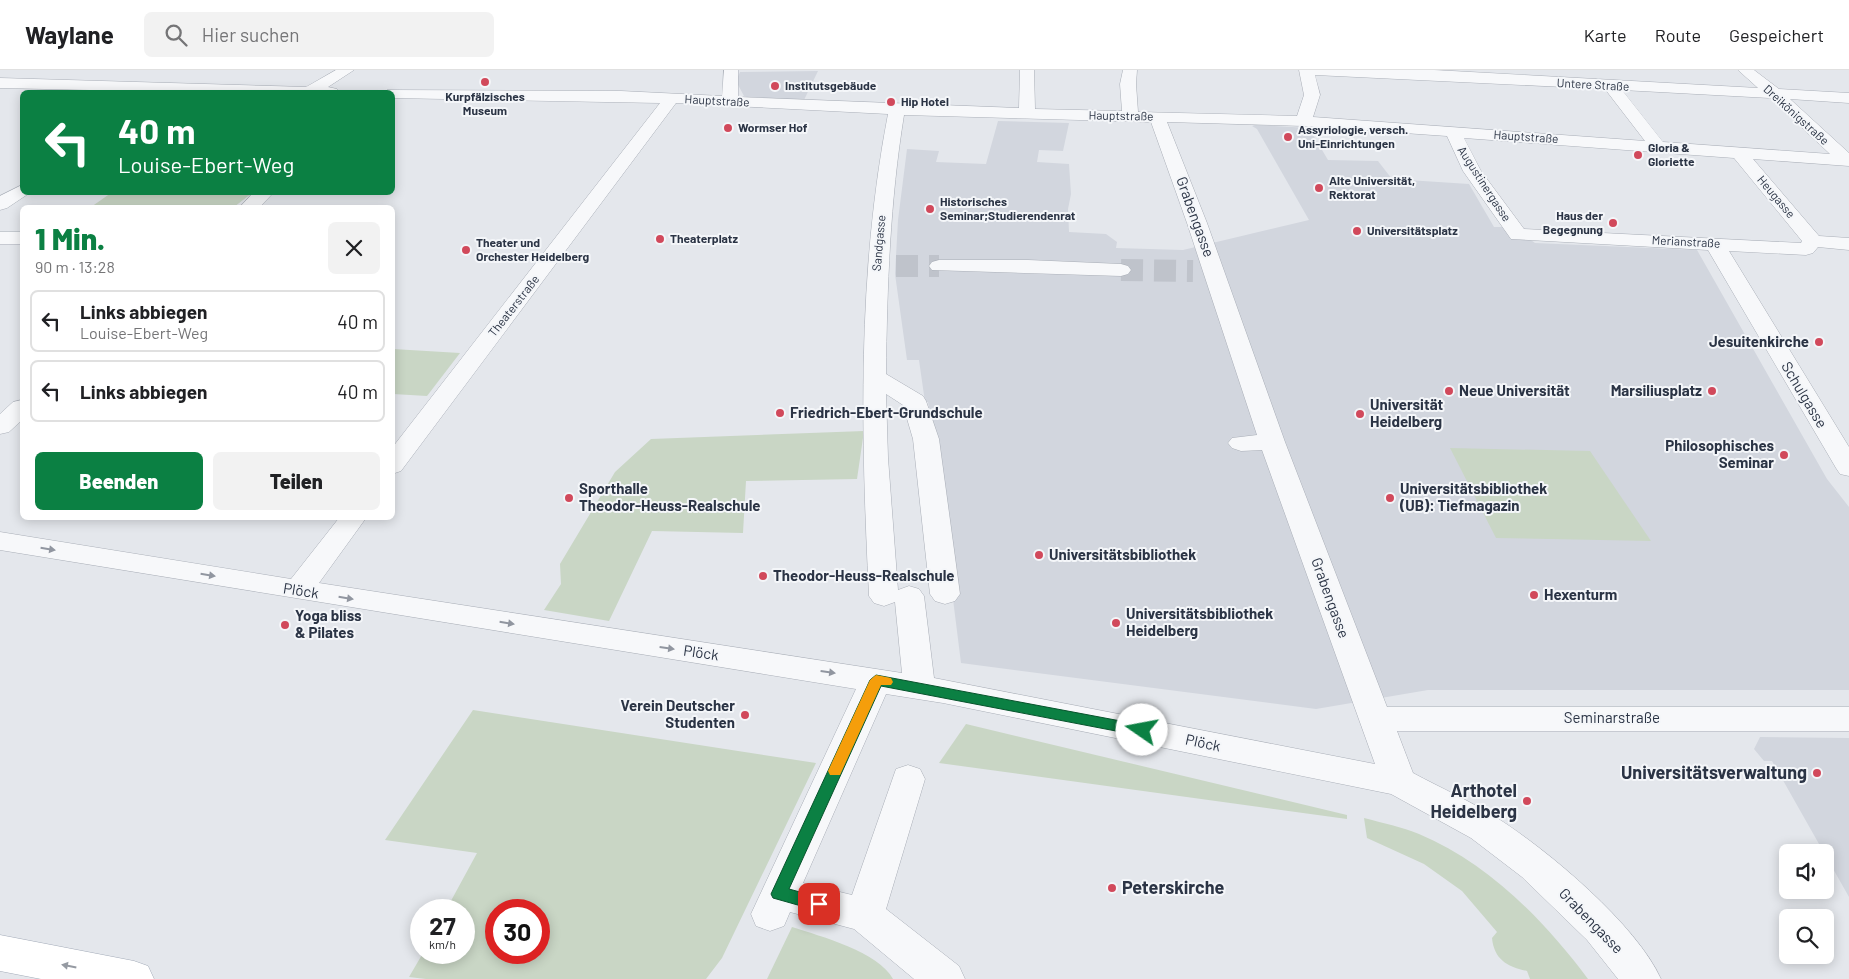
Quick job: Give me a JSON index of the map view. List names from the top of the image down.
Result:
{
  "streets": {
    "street": [
      "Untere Straße",
      "Hauptstraße",
      "Dreikönigstraße",
      "Augustinergasse",
      "Heugasse",
      "Grabengasse",
      "Merianstraße",
      "Sandgasse",
      "Theaterstraße",
      "Schulgasse",
      "Plöck",
      "Seminarstraße"
    ]
  },
  "crossings": [
    ["Untere Straße", "Dreikönigstraße"],
    ["Hauptstraße", "Dreikönigstraße"],
    ["Hauptstraße", "Augustinergasse"],
    ["Hauptstraße", "Heugasse"],
    ["Hauptstraße", "Grabengasse"],
    ["Hauptstraße", "Sandgasse"],
    ["Hauptstraße", "Theaterstraße"],
    ["Augustinergasse", "Merianstraße"],
    ["Heugasse", "Merianstraße"],
    ["Grabengasse", "Plöck"],
    ["Grabengasse", "Seminarstraße"],
    ["Merianstraße", "Schulgasse"],
    ["Sandgasse", "Plöck"]
  ],
  "one_way": ["Plöck"],
  "places": [
    "Kurpfälzisches Museum",
    "Institutsgebäude",
    "Hip Hotel",
    "Wormser Hof",
    "Assyriologie, versch. Uni-Einrichtungen",
    "Gloria & Gloriette",
    "Alte Universität, Rektorat",
    "Historisches Seminar;Studierendenrat",
    "Haus der Begegnung",
    "Universitätsplatz",
    "Theaterplatz",
    "Theater und Orchester Heidelberg",
    "Jesuitenkirche",
    "Neue Universität",
    "Marsiliusplatz",
    "Friedrich-Ebert-Grundschule",
    "Universität Heidelberg",
    "Philosophisches Seminar",
    "Sporthalle Theodor-Heuss-Realschule",
    "Universitätsbibliothek (UB): Tiefmagazin",
    "Universitätsbibliothek",
    "Theodor-Heuss-Realschule",
    "Hexenturm",
    "Universitätsbibliothek Heidelberg",
    "Yoga bliss & Pilates",
    "Verein Deutscher Studenten",
    "Universitätsverwaltung",
    "Arthotel Heidelberg",
    "Peterskirche"
  ],
  "page": {
    "header": "Waylane",
    "search": "Hier suchen",
    "nav": ["Karte", "Route", "Gespeichert"],
    "turn": ["40 m", "Louise-Ebert-Weg"],
    "heading": ["1 Min.", "90 m · 13:28"],
    "list": [
      {
        "name": "Links abbiegen",
        "note": "Louise-Ebert-Weg",
        "value": "40 m"
      },
      {
        "name": "Links abbiegen",
        "value": "40 m"
      }
    ],
    "buttons": ["Beenden", "Teilen"],
    "speed": "27 km/h",
    "limit": "30"
  }
}
